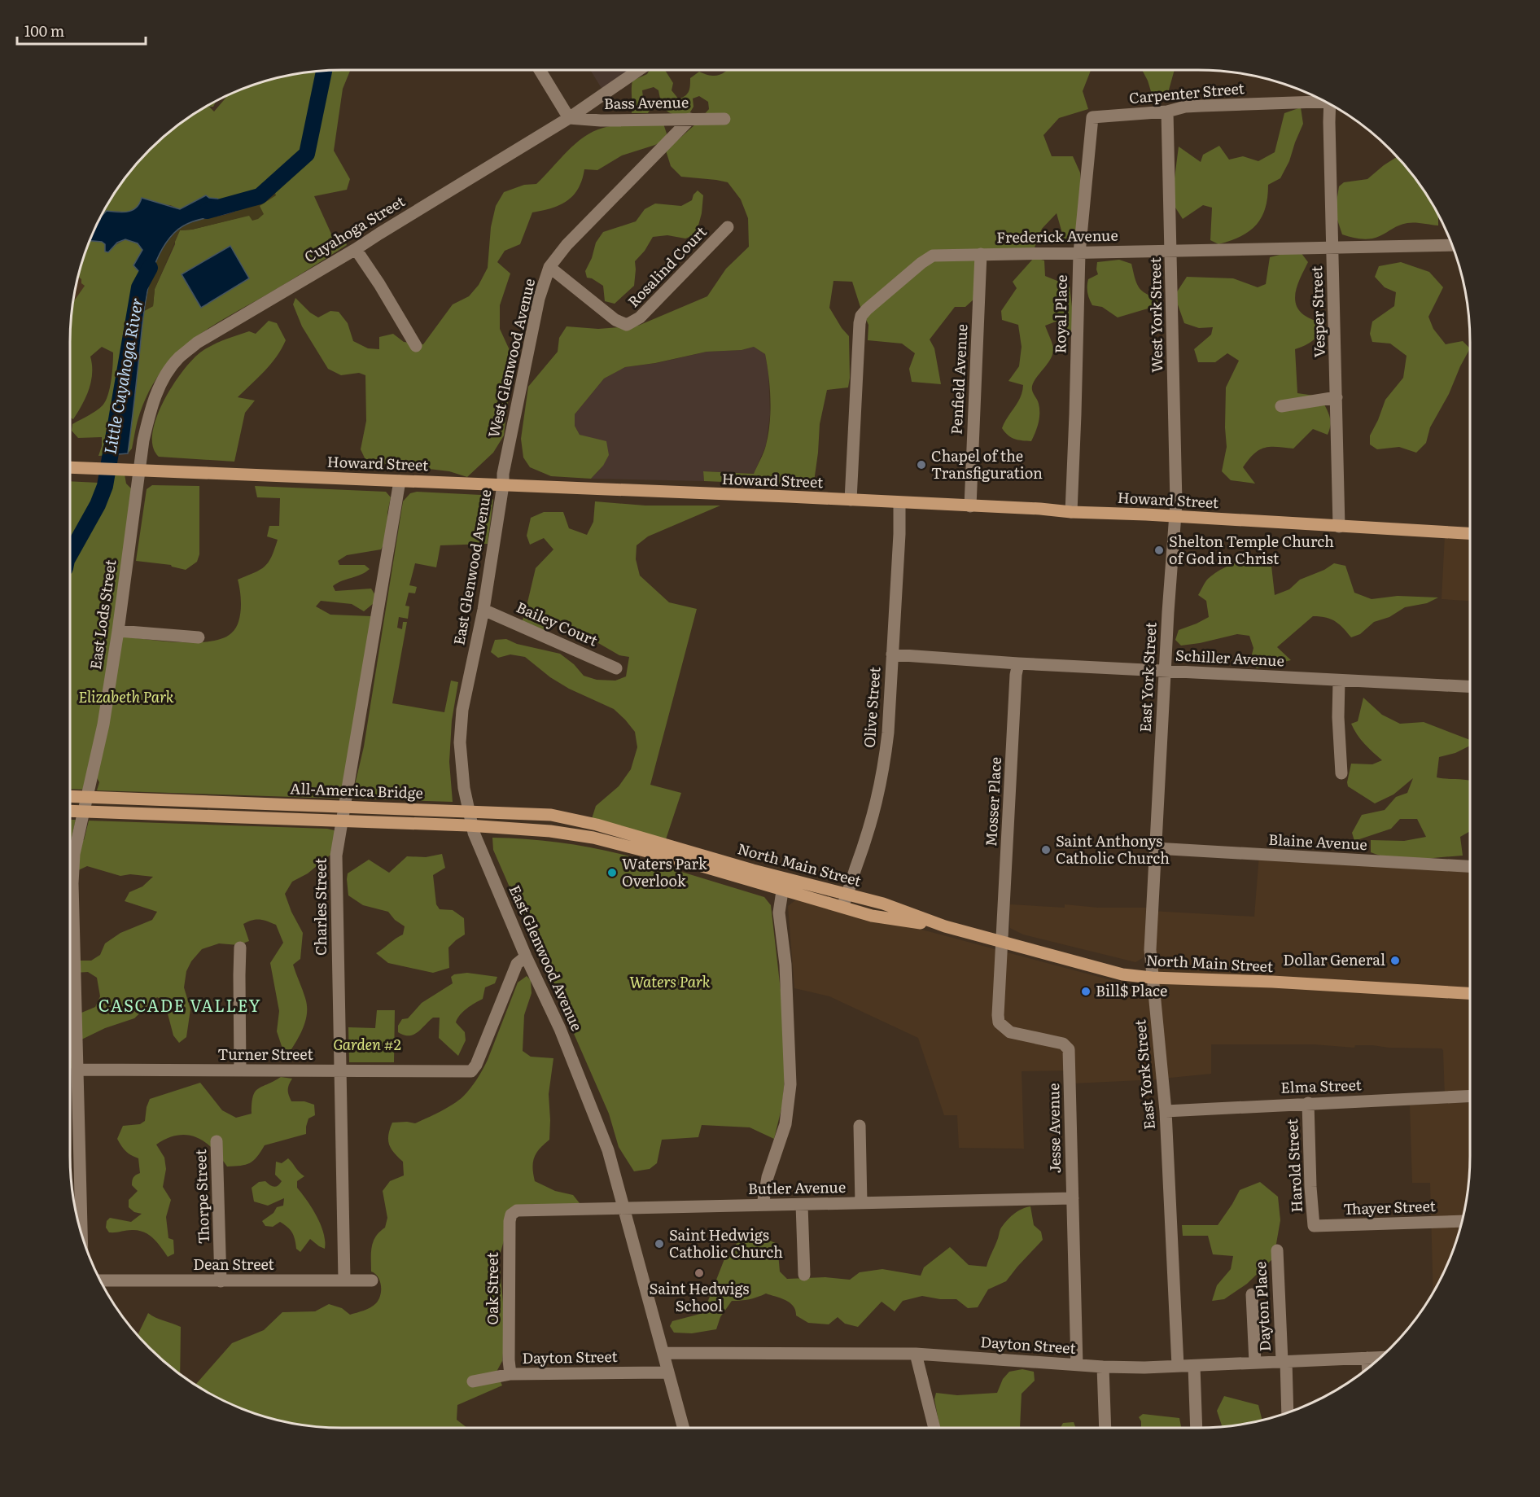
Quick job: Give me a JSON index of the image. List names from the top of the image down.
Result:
{
  "streets": {
    "main road": ["Howard Street", "All-America Bridge", "North Main Street"],
    "street": [
      "Carpenter Street",
      "Bass Avenue",
      "Cuyahoga Street",
      "Frederick Avenue",
      "Rosalind Court",
      "Vesper Street",
      "Royal Place",
      "West York Street",
      "West Glenwood Avenue",
      "Penfield Avenue",
      "East Glenwood Avenue",
      "East Lods Street",
      "Bailey Court",
      "Schiller Avenue",
      "East York Street",
      "Olive Street",
      "Mosser Place",
      "Blaine Avenue",
      "Charles Street",
      "Turner Street",
      "Elma Street",
      "Jesse Avenue",
      "Harold Street",
      "Butler Avenue",
      "Thorpe Street",
      "Thayer Street",
      "Dean Street",
      "Oak Street",
      "Dayton Place",
      "Dayton Street"
    ]
  },
  "crossings": [
    ["Carpenter Street", "Royal Place"],
    ["Carpenter Street", "West York Street"],
    ["Bass Avenue", "Cuyahoga Street"],
    ["Bass Avenue", "West Glenwood Avenue"],
    ["Cuyahoga Street", "Howard Street"],
    ["Cuyahoga Street", "East Lods Street"],
    ["Frederick Avenue", "Vesper Street"],
    ["Frederick Avenue", "Royal Place"],
    ["Frederick Avenue", "West York Street"],
    ["Frederick Avenue", "Penfield Avenue"],
    ["Frederick Avenue", "Howard Street"],
    ["Rosalind Court", "West Glenwood Avenue"],
    ["Vesper Street", "Howard Street"],
    ["Royal Place", "Howard Street"],
    ["West York Street", "Howard Street"],
    ["West York Street", "East York Street"],
    ["West Glenwood Avenue", "Howard Street"],
    ["West Glenwood Avenue", "East Glenwood Avenue"],
    ["Penfield Avenue", "Howard Street"],
    ["Howard Street", "East Glenwood Avenue"],
    ["Howard Street", "East Lods Street"],
    ["Howard Street", "East York Street"],
    ["Howard Street", "Olive Street"],
    ["Howard Street", "Charles Street"],
    ["East Glenwood Avenue", "Bailey Court"],
    ["East Glenwood Avenue", "Turner Street"],
    ["East Glenwood Avenue", "Butler Avenue"],
    ["East Glenwood Avenue", "Dayton Street"],
    ["East Lods Street", "Turner Street"],
    ["Schiller Avenue", "East York Street"],
    ["Schiller Avenue", "Olive Street"],
    ["Schiller Avenue", "Mosser Place"],
    ["East York Street", "Blaine Avenue"],
    ["East York Street", "North Main Street"],
    ["East York Street", "Elma Street"],
    ["East York Street", "Dayton Street"],
    ["Olive Street", "North Main Street"],
    ["All-America Bridge", "North Main Street"],
    ["Mosser Place", "North Main Street"],
    ["Mosser Place", "Jesse Avenue"],
    ["North Main Street", "Jesse Avenue"],
    ["Charles Street", "Turner Street"],
    ["Charles Street", "Dean Street"],
    ["Elma Street", "Harold Street"],
    ["Jesse Avenue", "Butler Avenue"],
    ["Jesse Avenue", "Dayton Street"],
    ["Harold Street", "Thayer Street"],
    ["Butler Avenue", "Oak Street"],
    ["Thorpe Street", "Dean Street"],
    ["Oak Street", "Dayton Street"],
    ["Dayton Place", "Dayton Street"]
  ],
  "districts": ["CASCADE VALLEY"],
  "water": ["Little Cuyahoga River"],
  "parks": ["Elizabeth Park", "Waters Park", "Garden #2"],
  "places": [
    "Chapel of the Transfiguration",
    "Shelton Temple Church of God in Christ",
    "Saint Anthonys Catholic Church",
    "Waters Park Overlook",
    "Dollar General",
    "Bill$ Place",
    "Saint Hedwigs Catholic Church",
    "Saint Hedwigs School"
  ],
  "scale_bar": "100 m"
}
